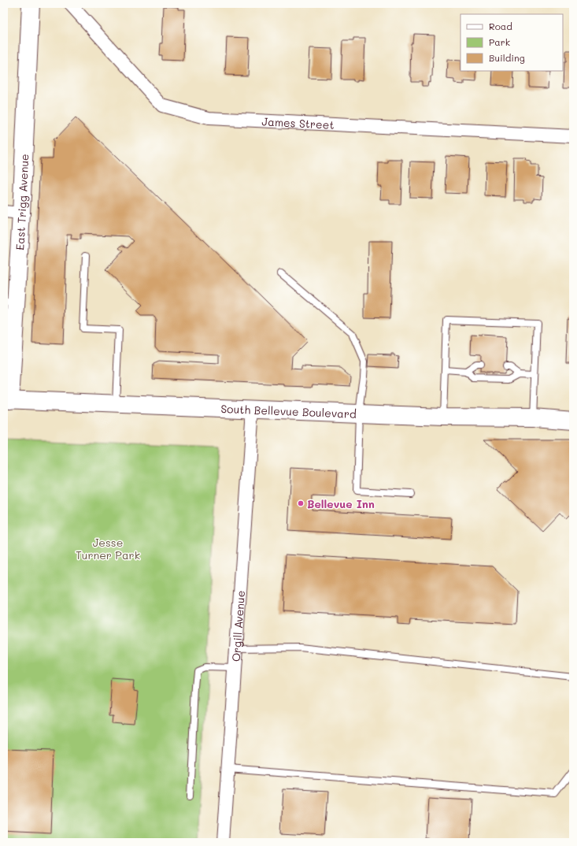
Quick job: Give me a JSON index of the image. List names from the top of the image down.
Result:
{
  "streets": {
    "main road": ["East Trigg Avenue", "South Bellevue Boulevard"],
    "street": ["James Street", "Orgill Avenue"]
  },
  "crossings": [
    ["East Trigg Avenue", "South Bellevue Boulevard"],
    ["South Bellevue Boulevard", "Orgill Avenue"]
  ],
  "parks": ["Jesse Turner Park"],
  "places": ["Bellevue Inn"],
  "legend": ["Road", "Park", "Building"]
}
